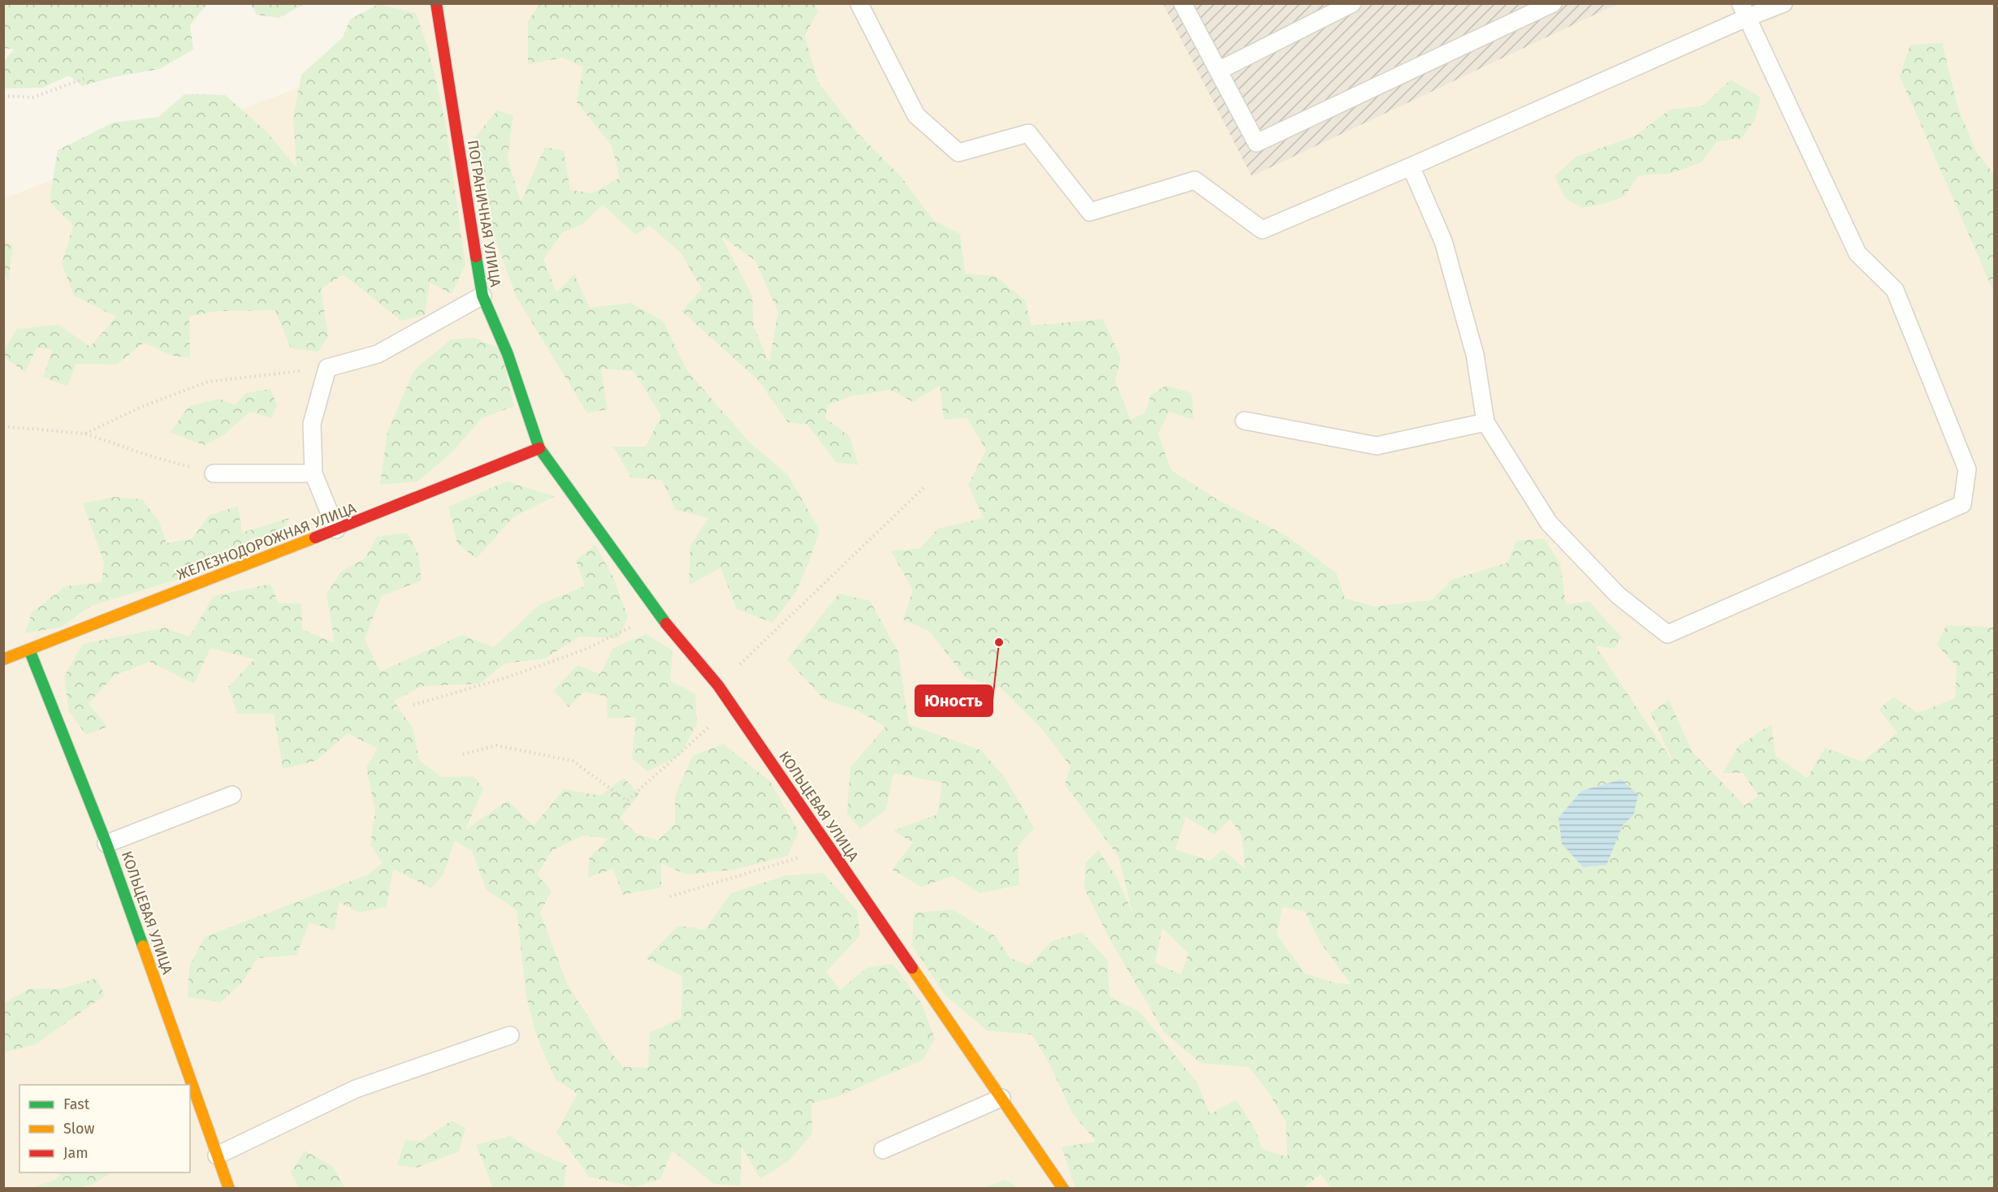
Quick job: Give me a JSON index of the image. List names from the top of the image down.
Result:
{
  "streets": {
    "street": ["ПОГРАНИЧНАЯ УЛИЦА", "ЖЕЛЕЗНОДОРОЖНАЯ УЛИЦА", "КОЛЬЦЕВАЯ УЛИЦА"]
  },
  "crossings": [
    ["ПОГРАНИЧНАЯ УЛИЦА", "ЖЕЛЕЗНОДОРОЖНАЯ УЛИЦА"],
    ["ПОГРАНИЧНАЯ УЛИЦА", "КОЛЬЦЕВАЯ УЛИЦА"],
    ["ЖЕЛЕЗНОДОРОЖНАЯ УЛИЦА", "КОЛЬЦЕВАЯ УЛИЦА"]
  ],
  "places": ["Юность"],
  "legend": ["Fast", "Slow", "Jam"]
}
